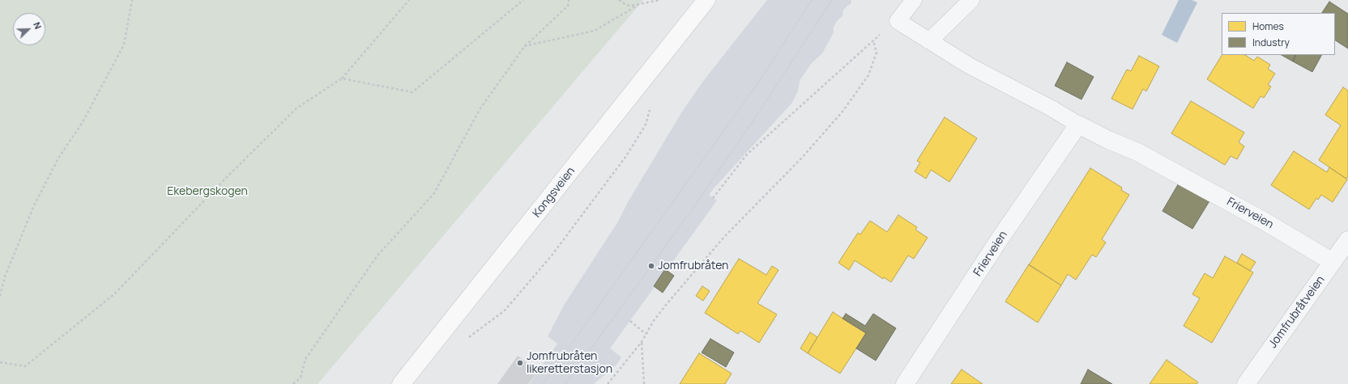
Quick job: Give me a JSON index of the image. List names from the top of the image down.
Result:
{
  "streets": {
    "main road": ["Kongsveien"],
    "street": ["Frierveien", "Jomfrubråtveien"]
  },
  "crossings": [
    ["Frierveien", "Jomfrubråtveien"]
  ],
  "parks": ["Ekebergskogen"],
  "places": ["Jomfrubråten", "Jomfrubråten likeretterstasjon"],
  "legend": ["Homes", "Industry"],
  "north": "top right"
}
